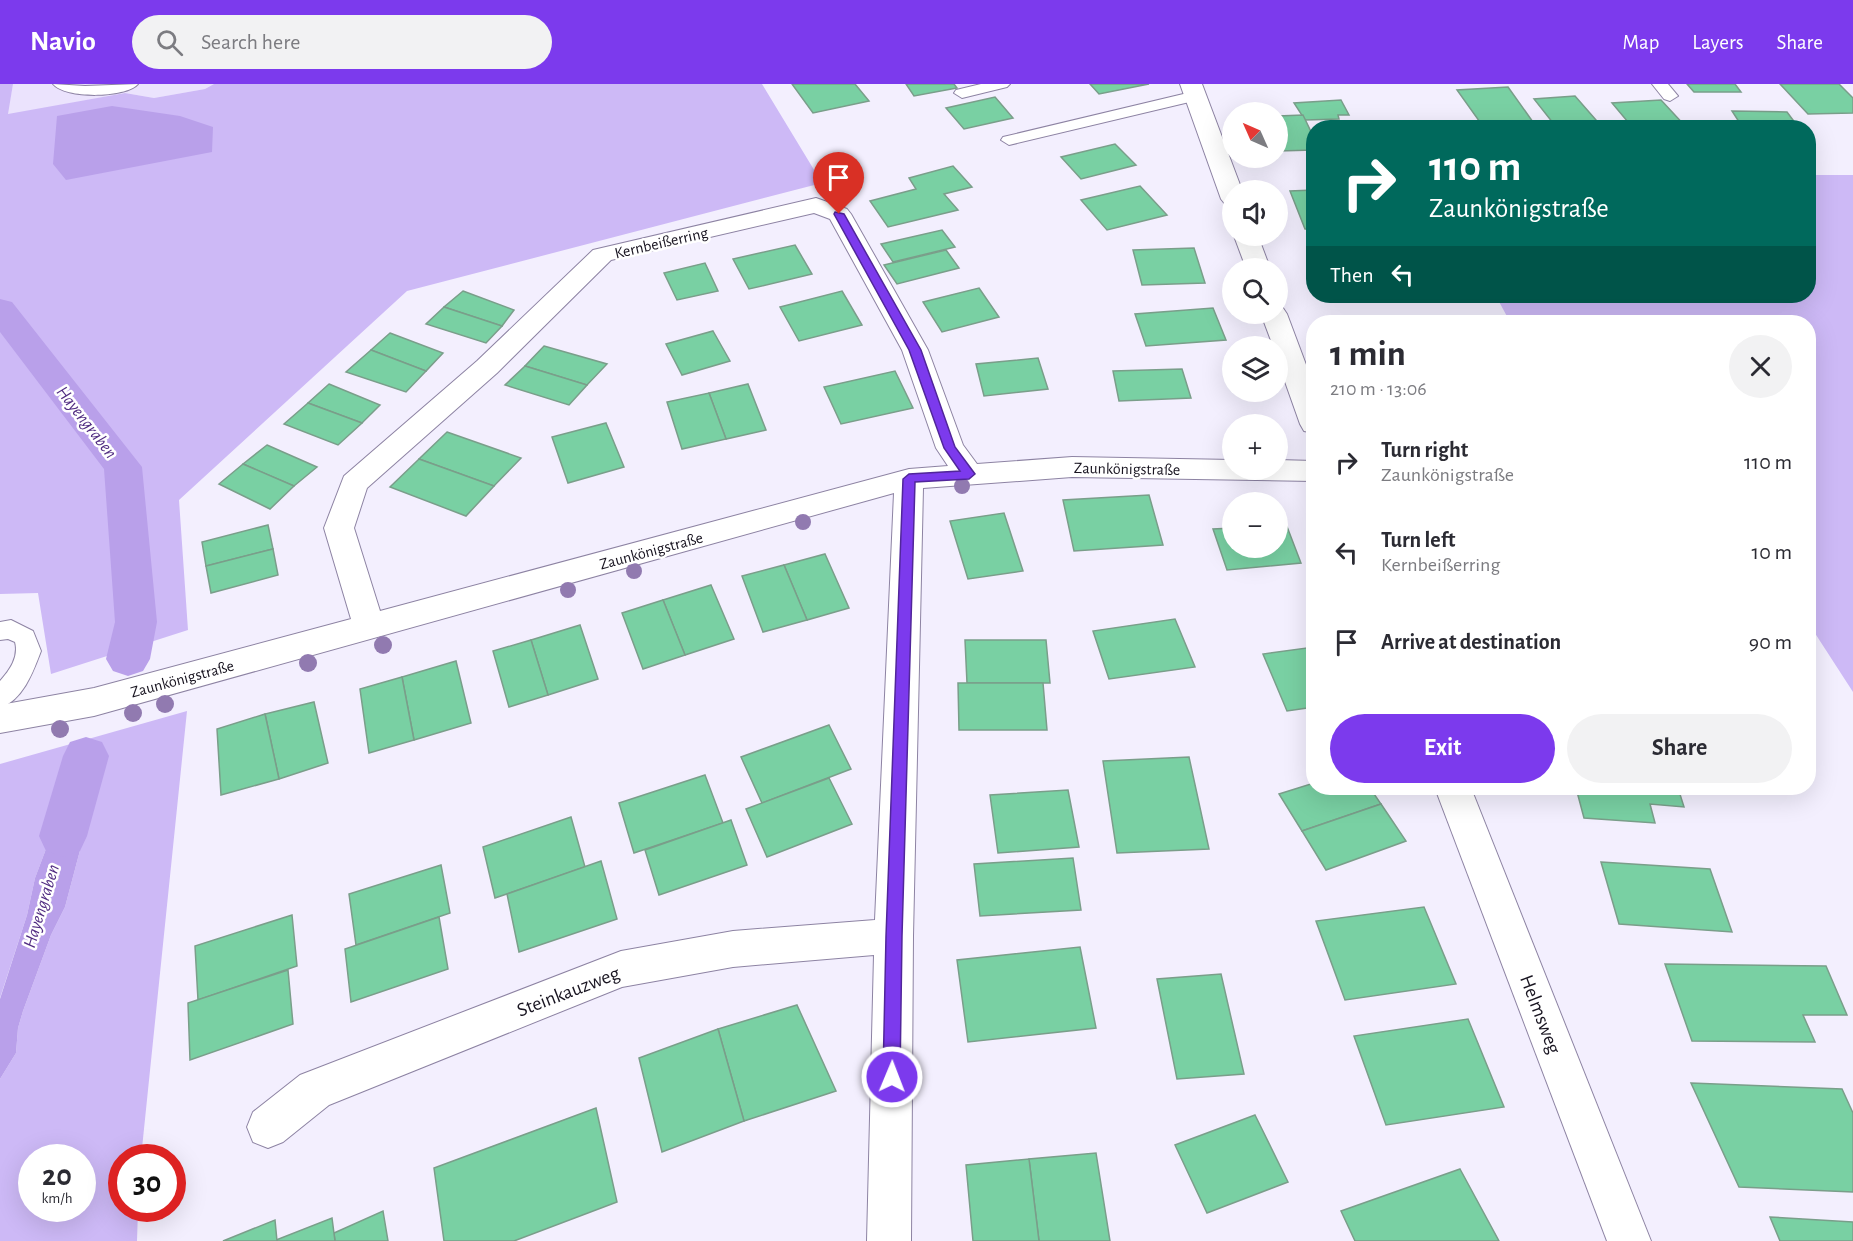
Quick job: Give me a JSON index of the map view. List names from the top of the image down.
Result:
{
  "streets": {
    "street": [
      "Kernbeißerring",
      "Zaunkönigstraße",
      "Steinkauzweg",
      "Helmsweg"
    ]
  },
  "crossings": [
    ["Kernbeißerring", "Zaunkönigstraße"]
  ],
  "water": ["Hayengraben"],
  "north": "top left",
  "page": {
    "header": "Navio",
    "search": "Search here",
    "nav": ["Map", "Layers", "Share"],
    "map_buttons": ["+", "−"],
    "turn": ["110 m", "Zaunkönigstraße"],
    "then": "Then",
    "heading": ["1 min", "210 m · 13:06"],
    "list": [
      {
        "name": "Turn right",
        "note": "Zaunkönigstraße",
        "value": "110 m"
      },
      {
        "name": "Turn left",
        "note": "Kernbeißerring",
        "value": "10 m"
      },
      {
        "name": "Arrive at destination",
        "value": "90 m"
      }
    ],
    "buttons": ["Exit", "Share"],
    "speed": "20 km/h",
    "limit": "30"
  }
}
